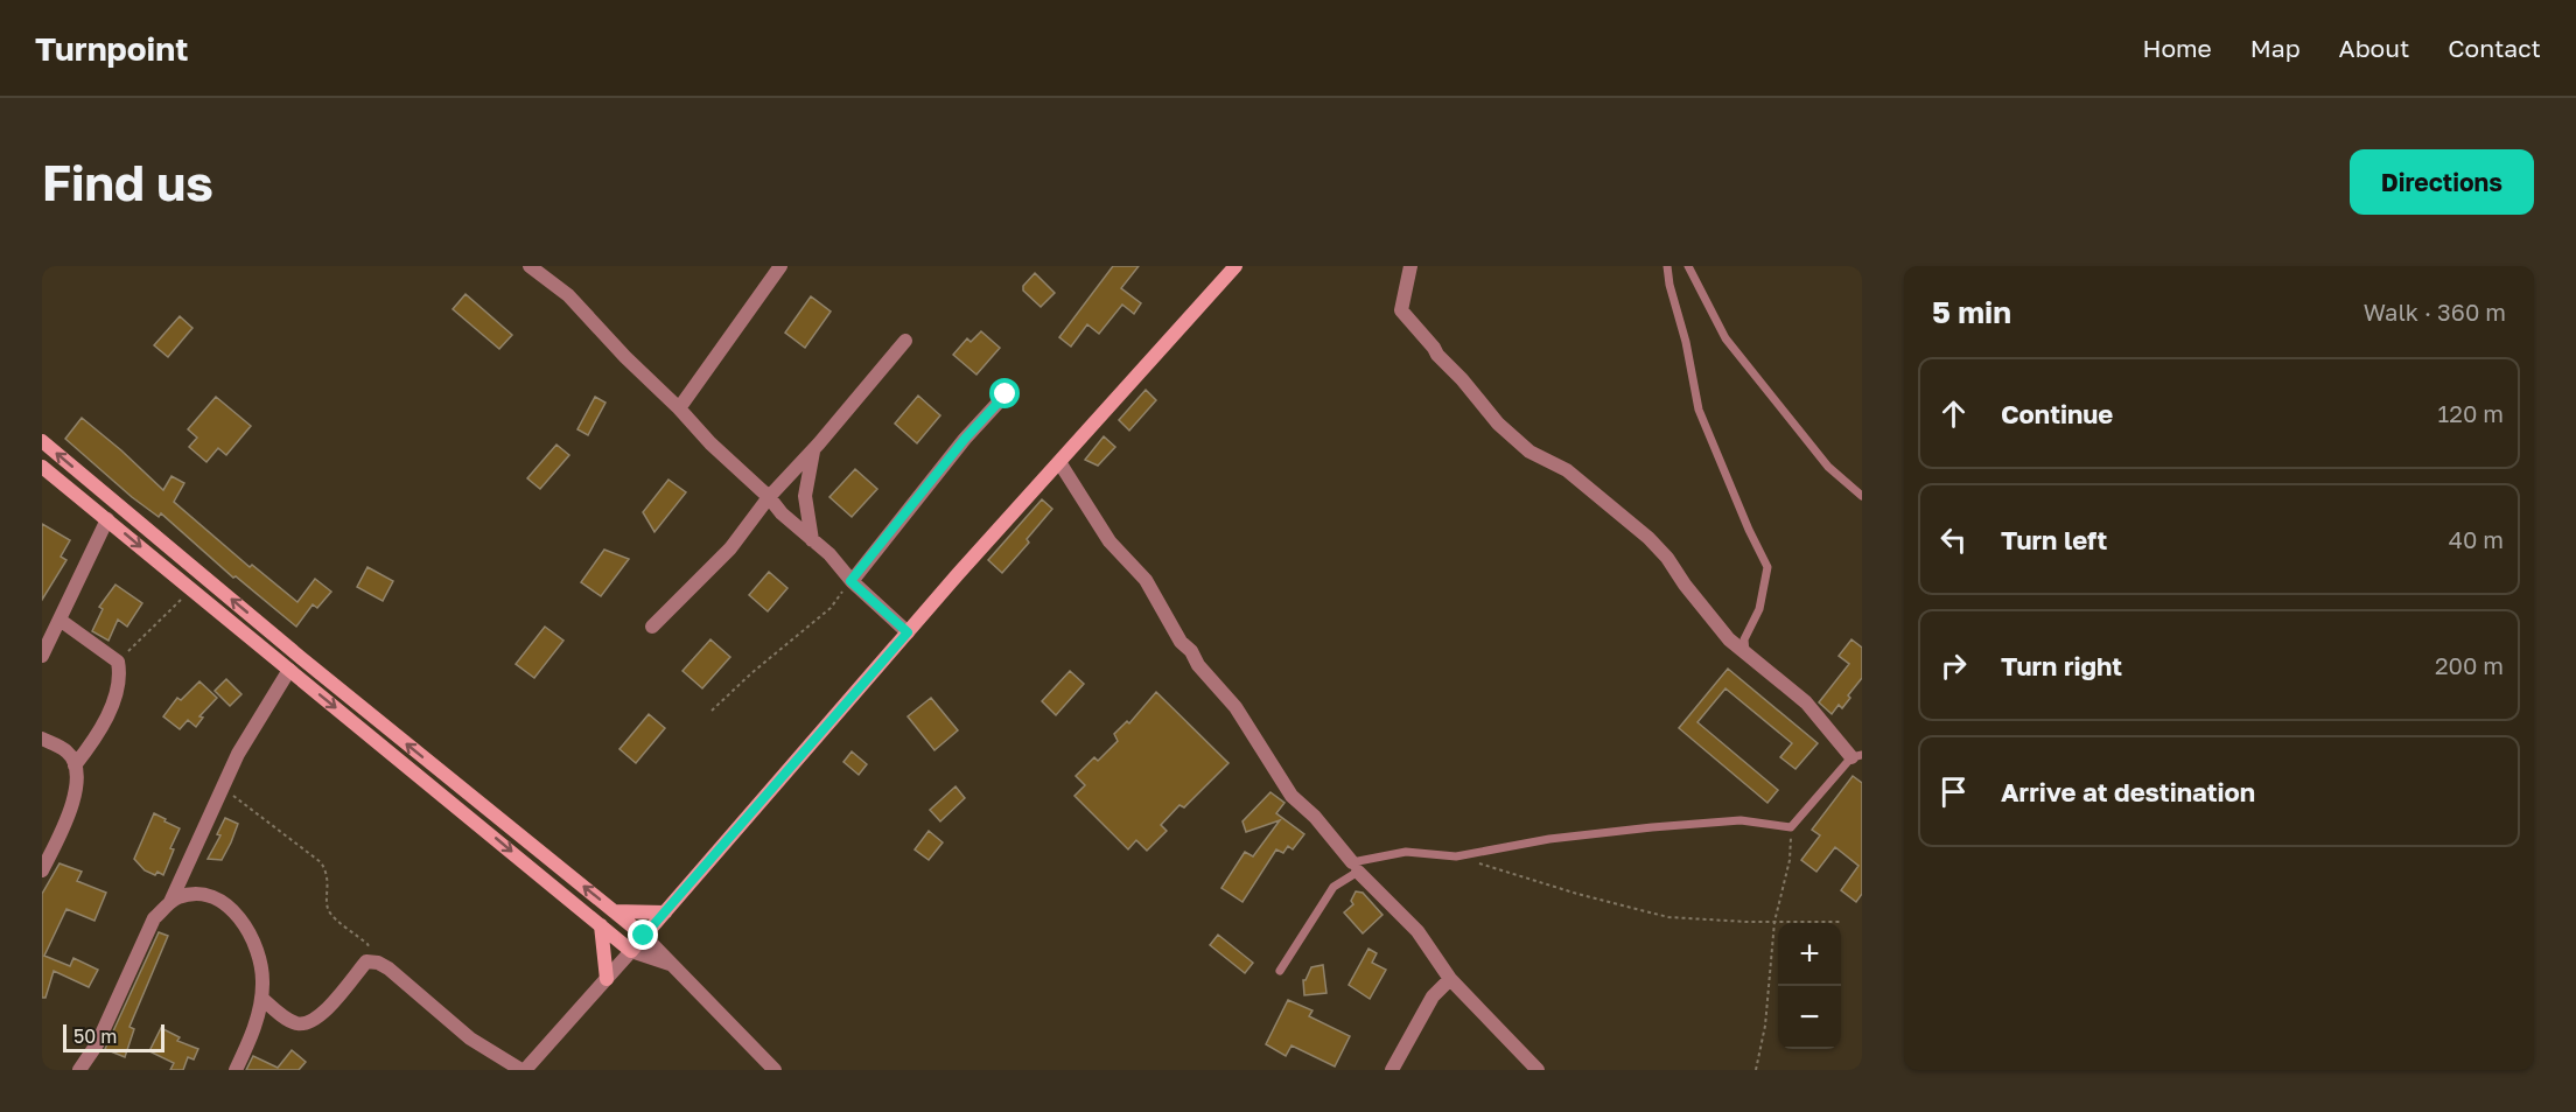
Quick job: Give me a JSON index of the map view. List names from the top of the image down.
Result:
{
  "scale_bar": "50 m",
  "page": {
    "header": "Turnpoint",
    "nav": [
      "Home",
      "Map",
      "About",
      "Contact"
    ],
    "buttons": "Directions",
    "title": "Find us",
    "heading": ["5 min", "Walk · 360 m"],
    "list": [
      ["Continue", "120 m"],
      ["Turn left", "40 m"],
      ["Turn right", "200 m"],
      "Arrive at destination"
    ],
    "map_buttons": ["+", "−"],
    "scale": "50 m"
  }
}
